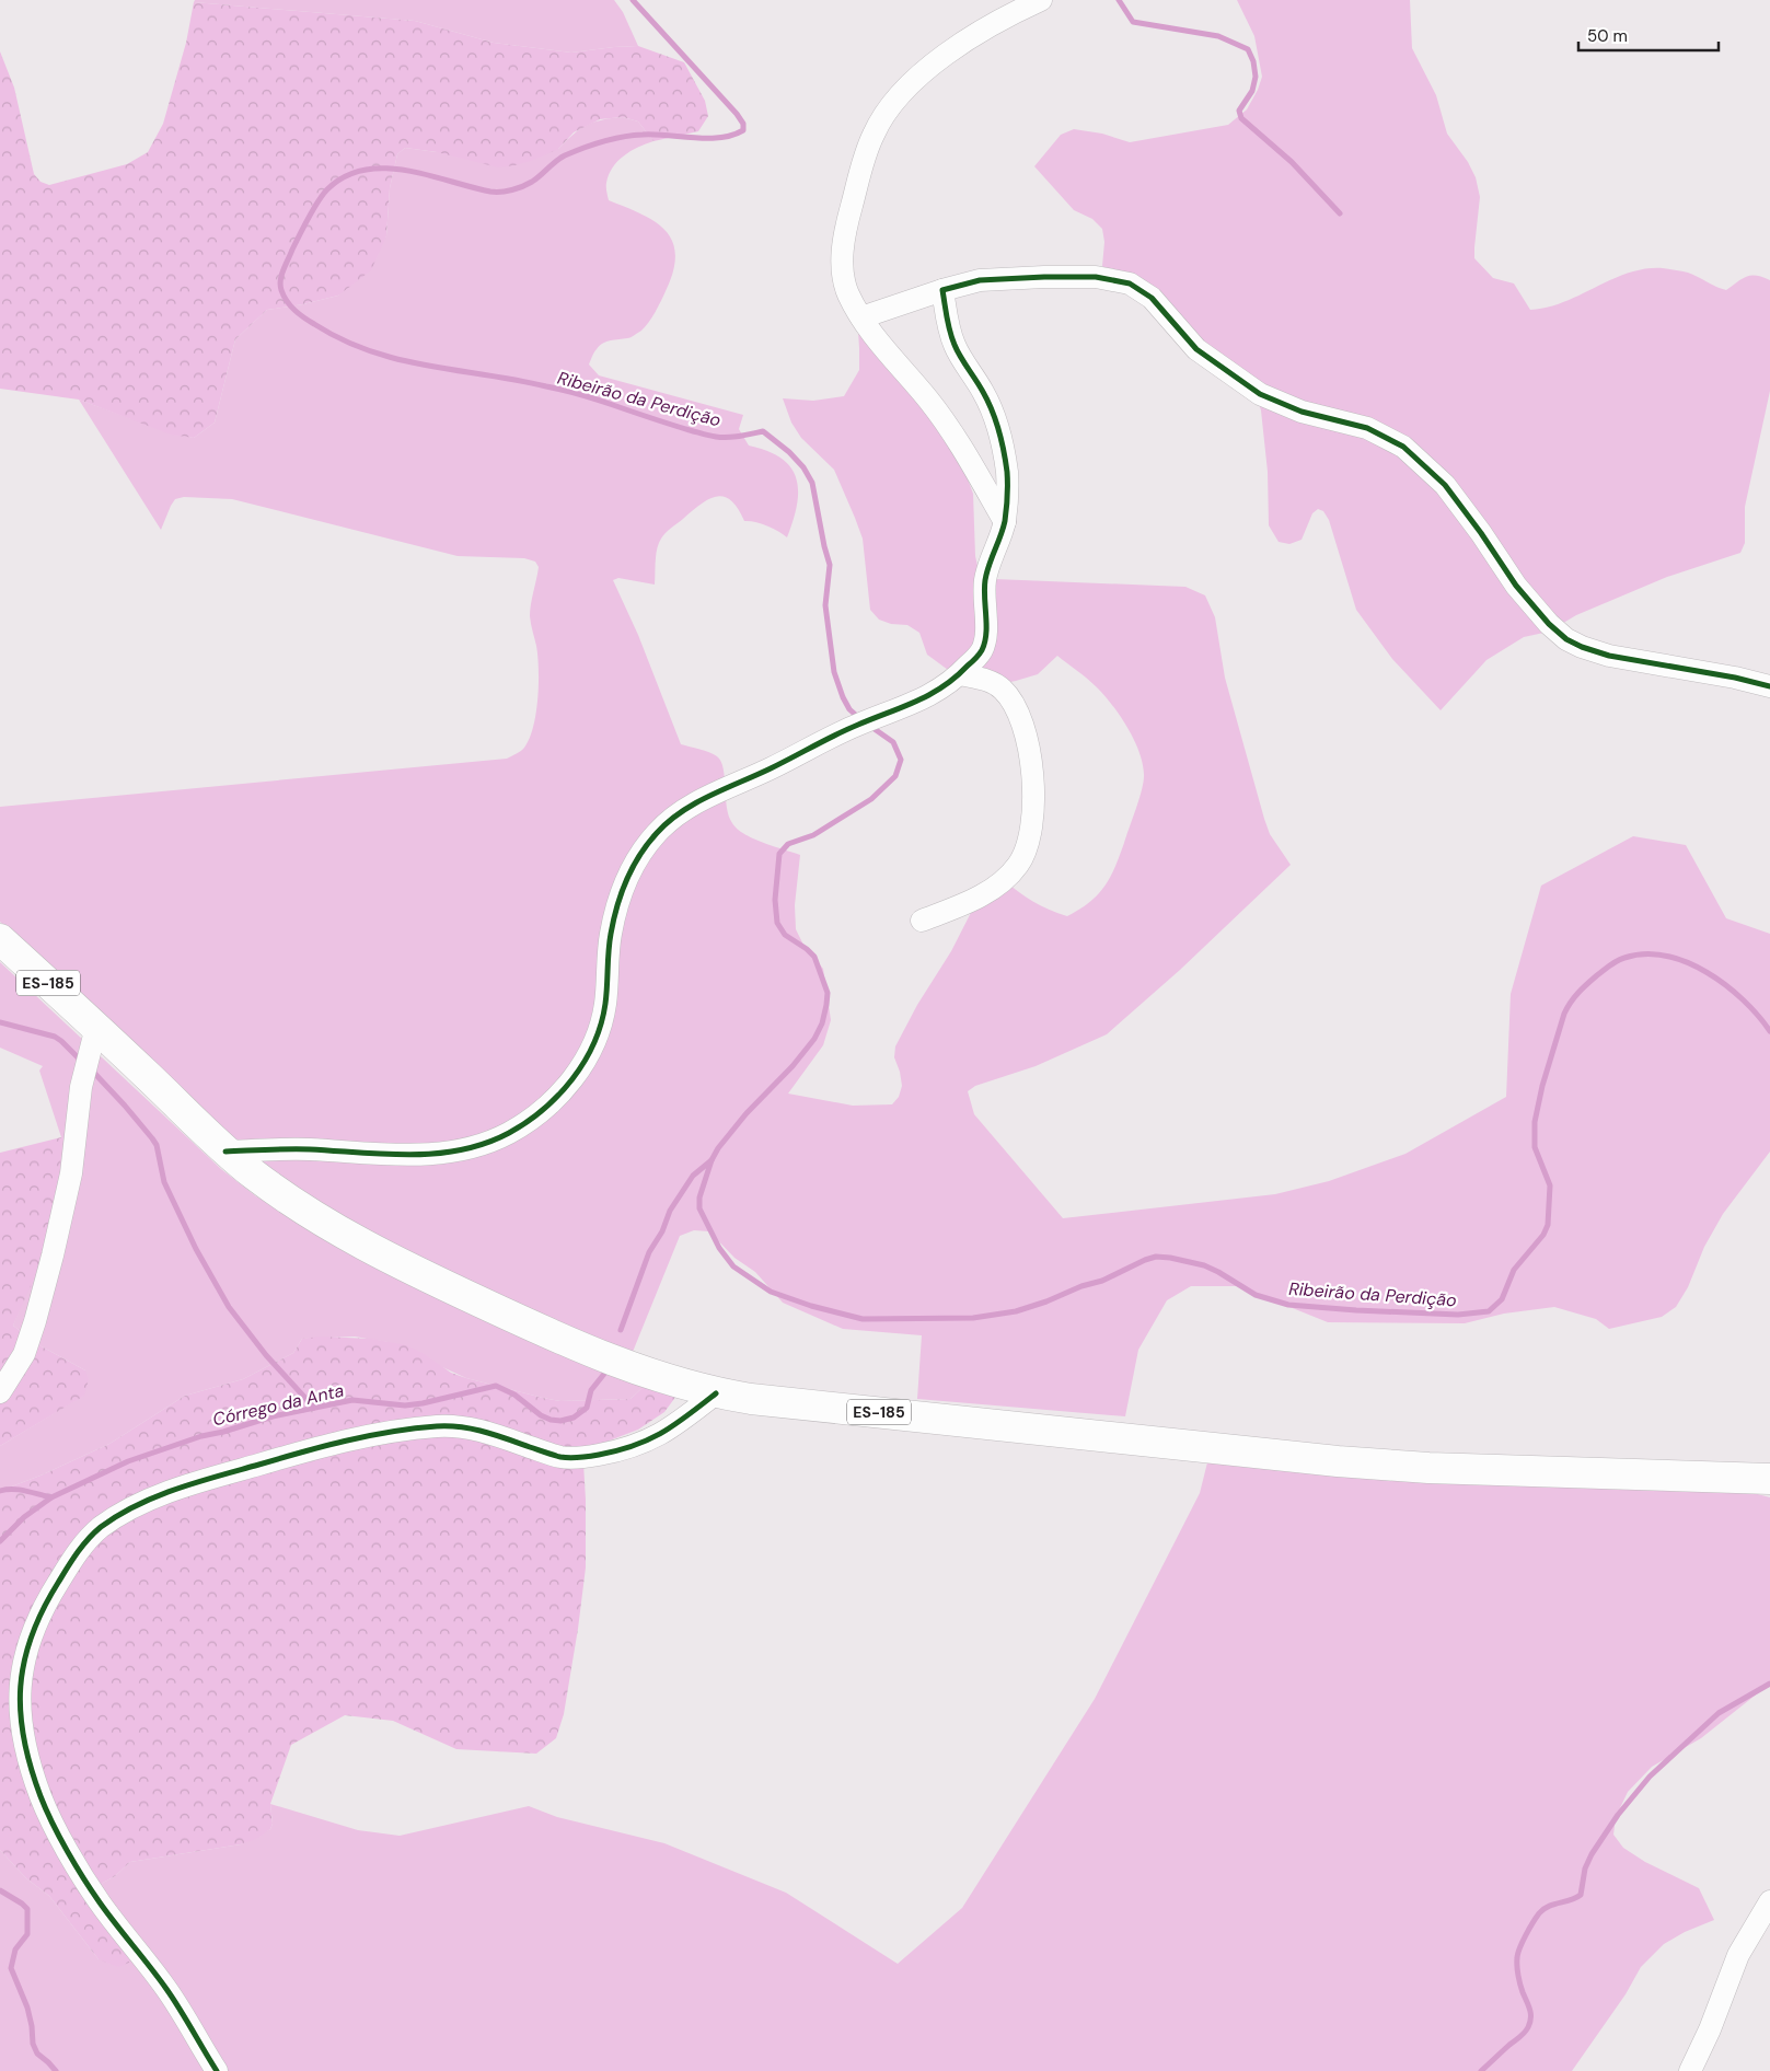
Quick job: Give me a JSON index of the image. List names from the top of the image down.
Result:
{
  "streets": {
    "main road": ["ES-185"]
  },
  "water": ["Ribeirão da Perdição", "Córrego da Anta"],
  "scale_bar": "50 m"
}
